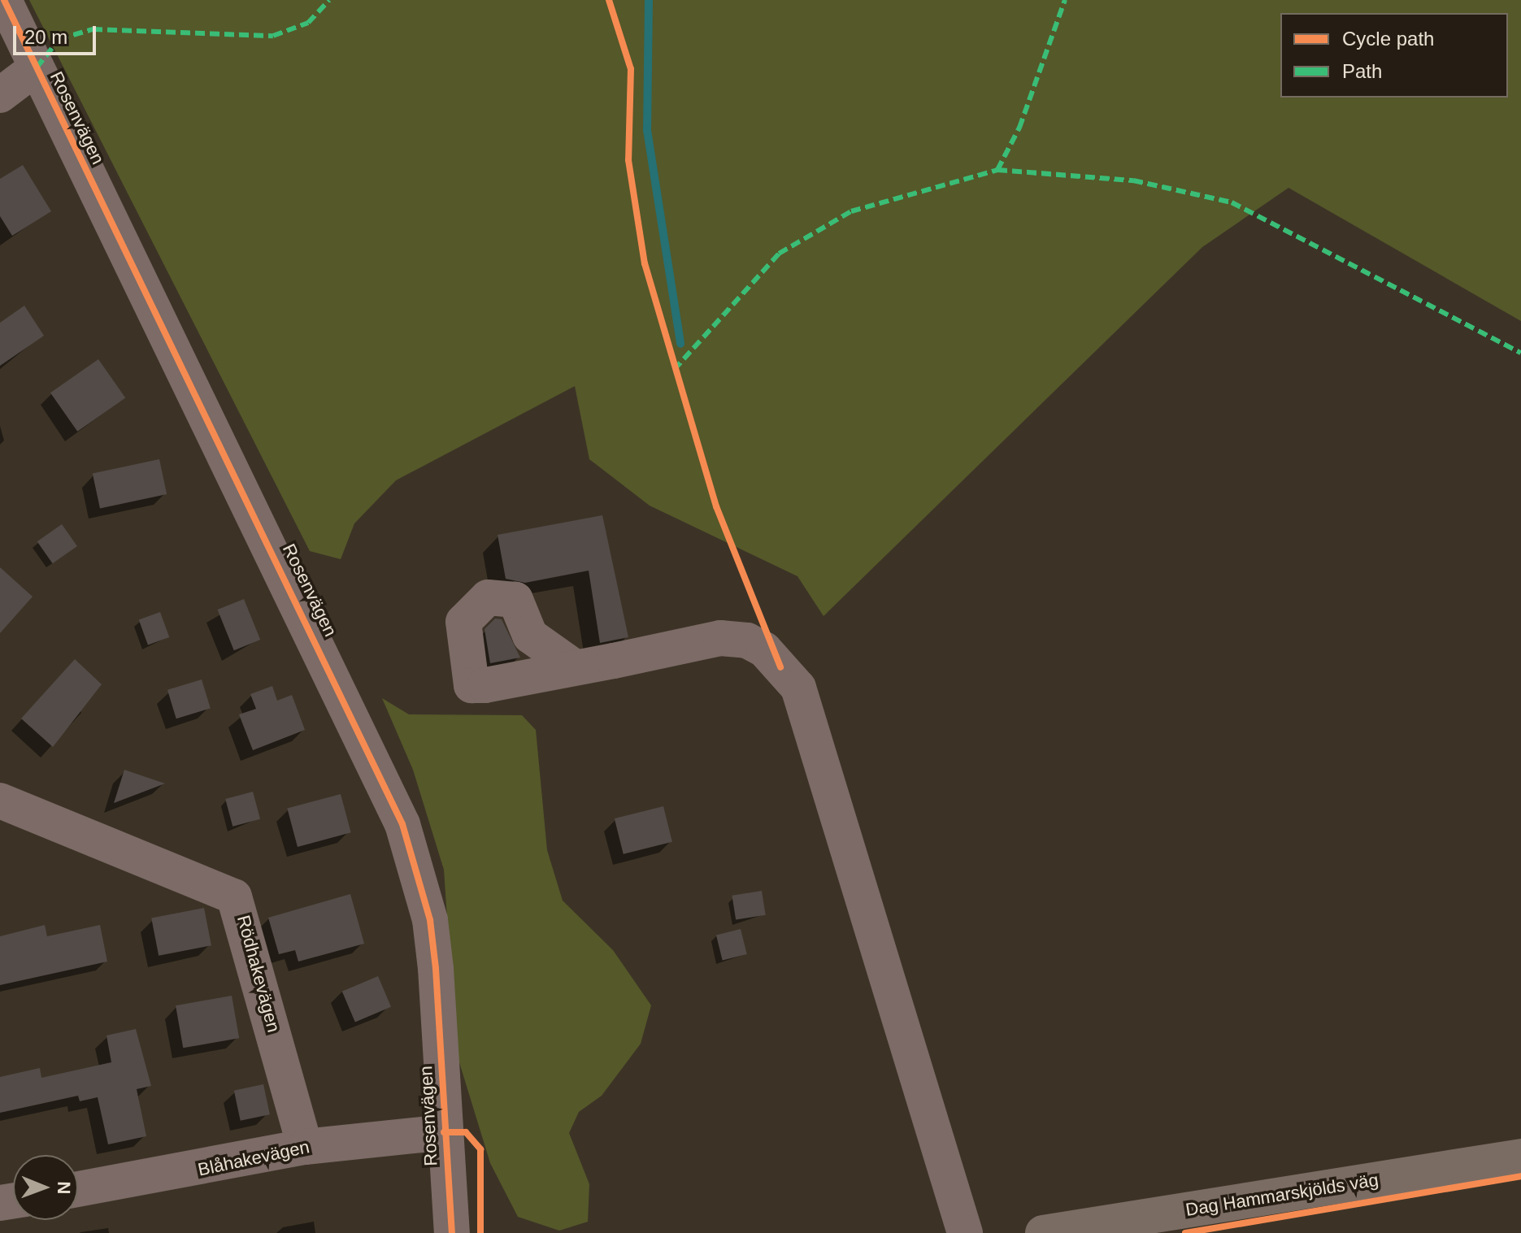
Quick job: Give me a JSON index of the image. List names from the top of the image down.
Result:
{
  "streets": {
    "main road": ["Dag Hammarskjölds väg"],
    "street": ["Rosenvägen", "Rödhakevägen", "Blåhakevägen"]
  },
  "crossings": [
    ["Rosenvägen", "Blåhakevägen"],
    ["Rödhakevägen", "Blåhakevägen"]
  ],
  "legend": ["Cycle path", "Path"],
  "scale_bar": "20 m",
  "north": "right"
}
